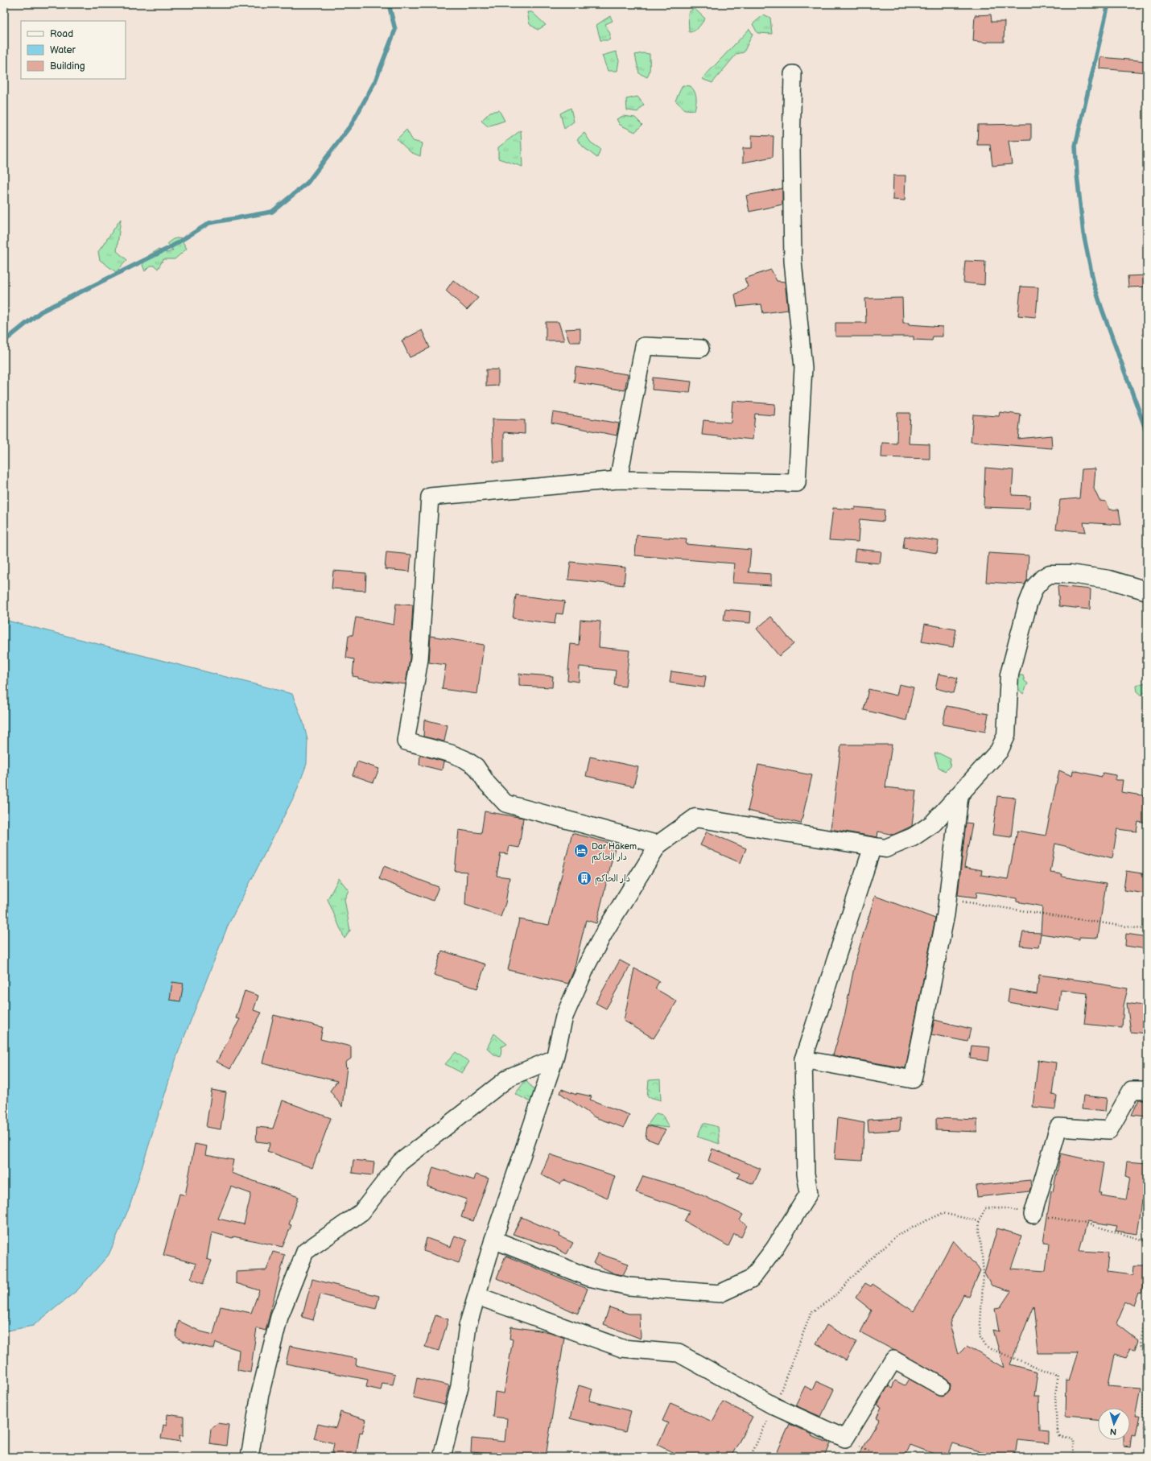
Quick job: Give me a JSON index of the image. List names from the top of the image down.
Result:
{
  "places": {
    "hotel": ["Dar Hakem دار الحاكم"],
    "building": ["دار الحاكم"]
  },
  "legend": ["Road", "Water", "Building"],
  "north": "bottom"
}
